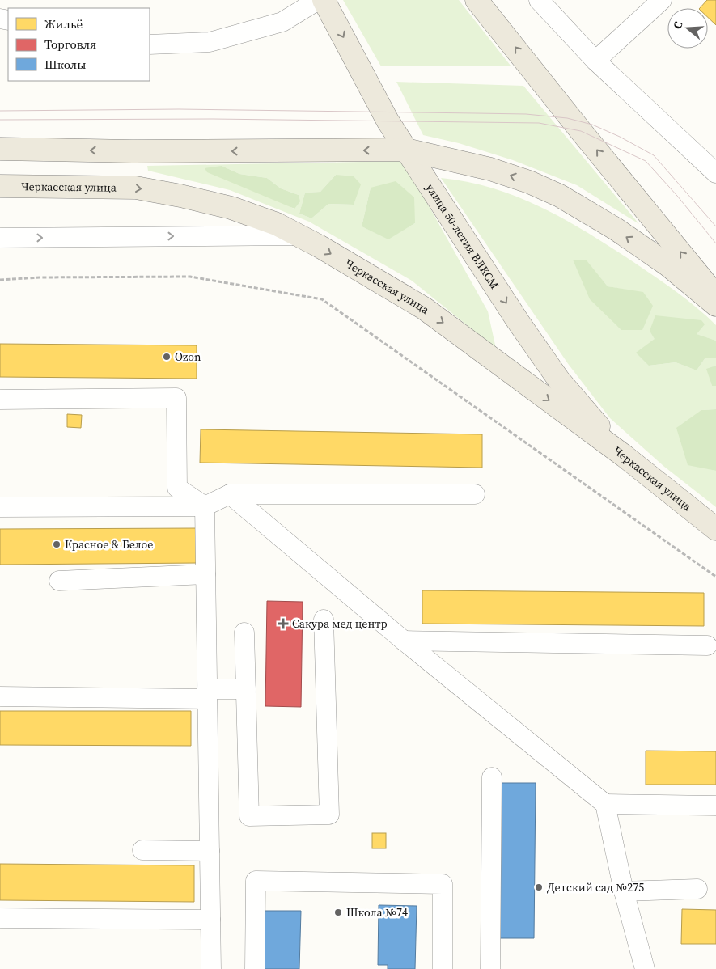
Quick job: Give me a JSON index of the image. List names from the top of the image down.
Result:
{
  "streets": {
    "main road": ["Черкасская улица", "улица 50-летия ВЛКСМ"]
  },
  "crossings": [
    ["Черкасская улица", "улица 50-летия ВЛКСМ"]
  ],
  "places": {
    "other": [
      "Ozon",
      "Красное & Белое",
      "Детский сад №275",
      "Школа №74"
    ],
    "health": ["Сакура мед центр"]
  },
  "legend": ["Жильё", "Торговля", "Школы"],
  "north": "left"
}
